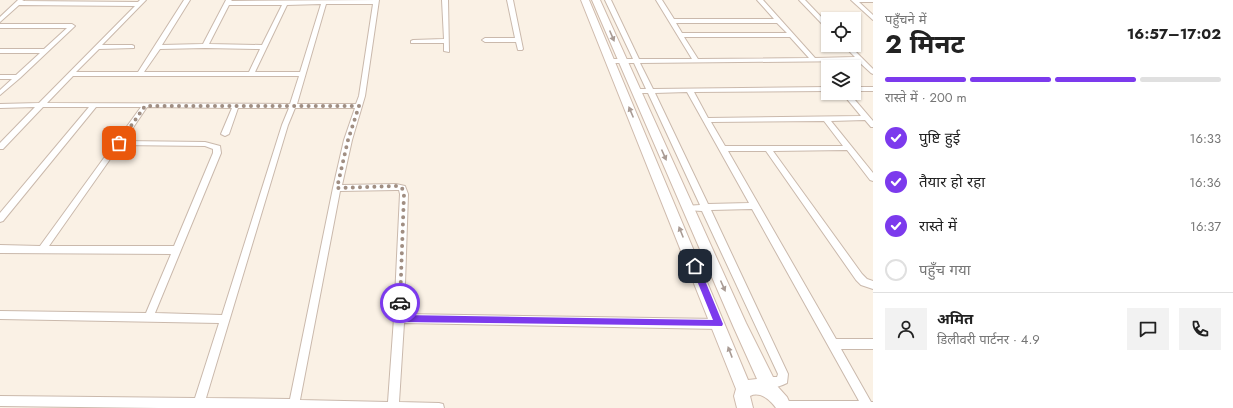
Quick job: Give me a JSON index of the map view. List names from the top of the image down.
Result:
{
  "page": {
    "heading": ["2 मिनट", "पहुँचने में", "16:57–17:02"],
    "panel": ["अमित", "डिलीवरी पार्टनर · 4.9"],
    "bar": "रास्ते में · 200 m",
    "list": [
      ["पुष्टि हुई", "16:33"],
      ["तैयार हो रहा", "16:36"],
      ["रास्ते में", "16:37"],
      "पहुँच गया"
    ]
  }
}
